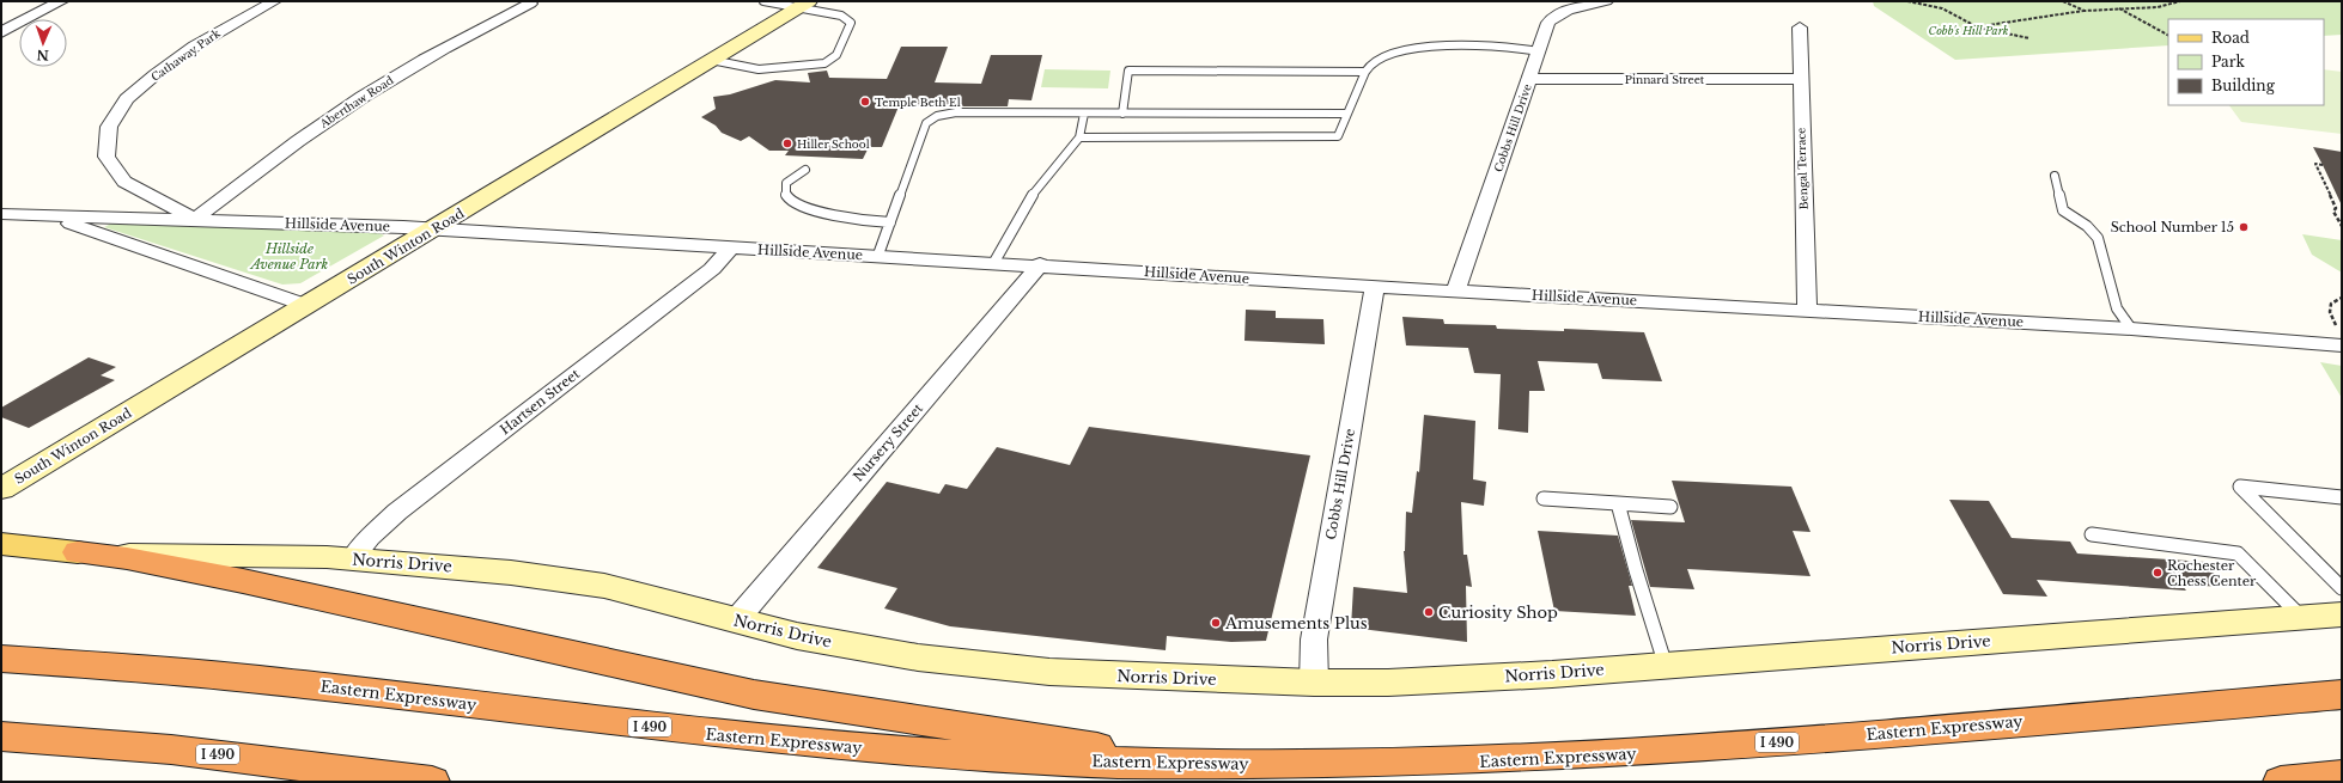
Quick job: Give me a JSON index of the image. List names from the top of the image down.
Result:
{
  "streets": {
    "highway": ["Eastern Expressway", "I 490"],
    "main road": ["Norris Drive"],
    "street": [
      "Cathaway Park",
      "Pinnard Street",
      "Aberthaw Road",
      "Cobbs Hill Drive",
      "Bengal Terrace",
      "Hillside Avenue",
      "South Winton Road",
      "Hartsen Street",
      "Nursery Street"
    ]
  },
  "crossings": [
    ["Cathaway Park", "Aberthaw Road"],
    ["Cathaway Park", "Hillside Avenue"],
    ["Pinnard Street", "Cobbs Hill Drive"],
    ["Pinnard Street", "Bengal Terrace"],
    ["Aberthaw Road", "Hillside Avenue"],
    ["Cobbs Hill Drive", "Hillside Avenue"],
    ["Cobbs Hill Drive", "Norris Drive"],
    ["Bengal Terrace", "Hillside Avenue"],
    ["Hillside Avenue", "South Winton Road"],
    ["Hillside Avenue", "Hartsen Street"],
    ["Hillside Avenue", "Nursery Street"],
    ["Hartsen Street", "Norris Drive"],
    ["Nursery Street", "Norris Drive"]
  ],
  "parks": ["Cobb's Hill Park", "Hillside Avenue Park"],
  "places": [
    "Temple Beth El",
    "Hiller School",
    "School Number 15",
    "Rochester Chess Center",
    "Curiosity Shop",
    "Amusements Plus"
  ],
  "legend": ["Road", "Park", "Building"],
  "north": "bottom"
}
